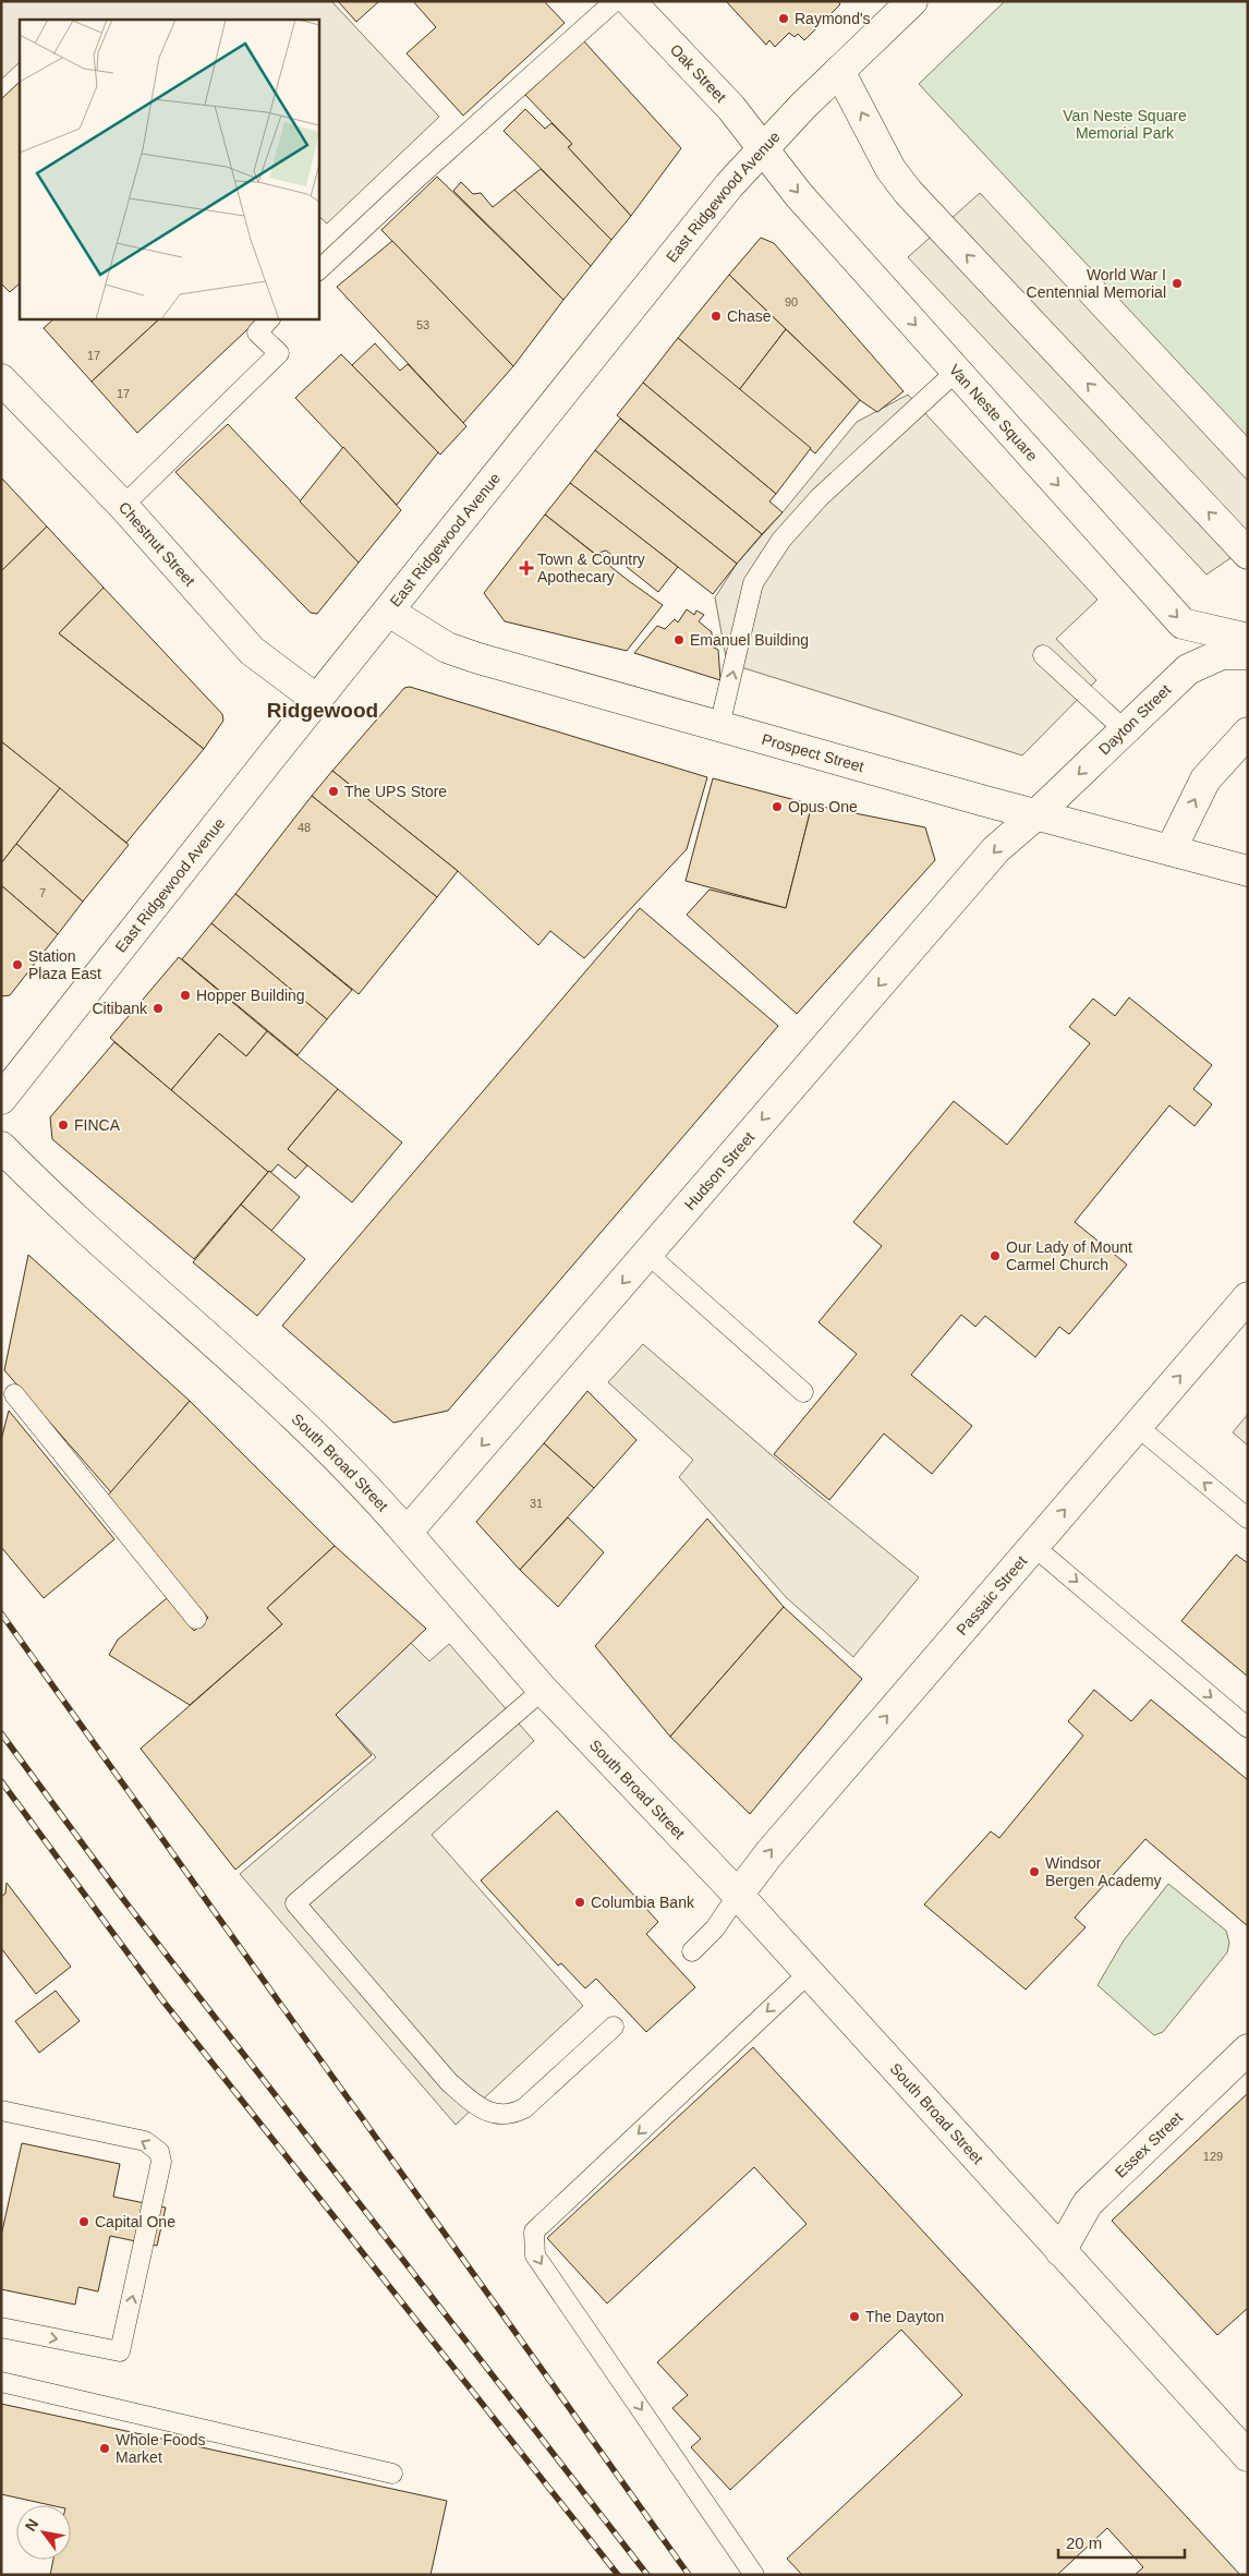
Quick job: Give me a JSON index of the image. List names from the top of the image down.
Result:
{
  "streets": {
    "street": [
      "Oak Street",
      "East Ridgewood Avenue",
      "Van Neste Square",
      "Chestnut Street",
      "Dayton Street",
      "Prospect Street",
      "Hudson Street",
      "South Broad Street",
      "Passaic Street",
      "Essex Street"
    ]
  },
  "crossings": [
    ["Oak Street", "East Ridgewood Avenue"],
    ["Oak Street", "Van Neste Square"],
    ["East Ridgewood Avenue", "Van Neste Square"],
    ["East Ridgewood Avenue", "Chestnut Street"],
    ["East Ridgewood Avenue", "Prospect Street"],
    ["Dayton Street", "Prospect Street"],
    ["Dayton Street", "Hudson Street"],
    ["Prospect Street", "Hudson Street"],
    ["Hudson Street", "South Broad Street"],
    ["South Broad Street", "Passaic Street"],
    ["South Broad Street", "Essex Street"]
  ],
  "one_way": ["Hudson Street", "Passaic Street"],
  "districts": ["Ridgewood"],
  "parks": ["Van Neste Square Memorial Park"],
  "places": {
    "other": [
      "Raymond's",
      "World War I Centennial Memorial",
      "Chase",
      "Emanuel Building",
      "The UPS Store",
      "Opus One",
      "Station Plaza East",
      "Hopper Building",
      "Citibank",
      "FINCA",
      "Our Lady of Mount Carmel Church",
      "Windsor Bergen Academy",
      "Columbia Bank",
      "Capital One",
      "The Dayton",
      "Whole Foods Market"
    ],
    "health": ["Town & Country Apothecary"]
  },
  "house_numbers": [
    "90",
    "53",
    "17",
    "17",
    "48",
    "7",
    "31",
    "129"
  ],
  "scale_bar": "20 m",
  "north": "top left"
}
